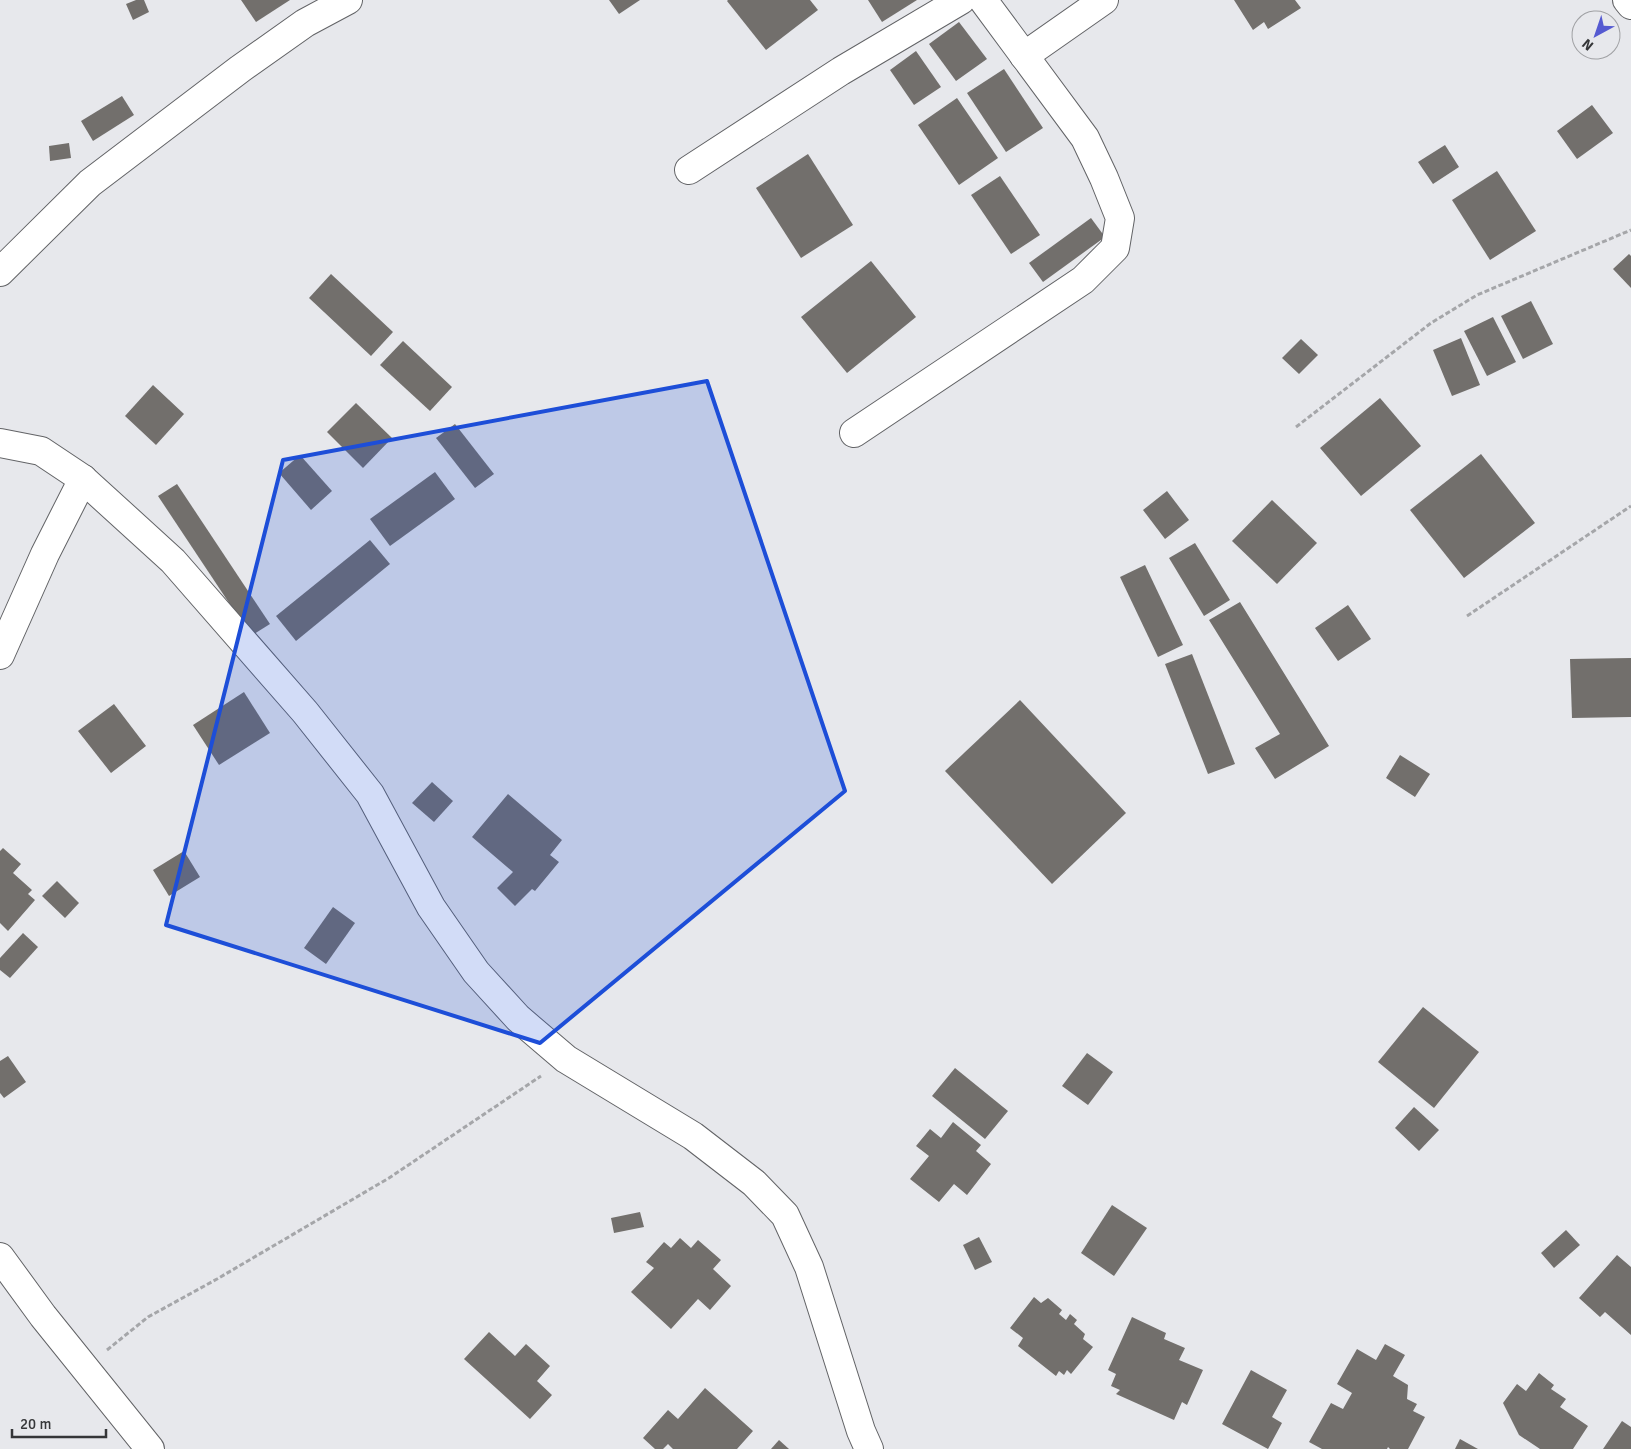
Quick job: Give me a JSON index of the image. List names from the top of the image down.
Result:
{
  "scale_bar": "20 m",
  "north": "bottom left"
}
